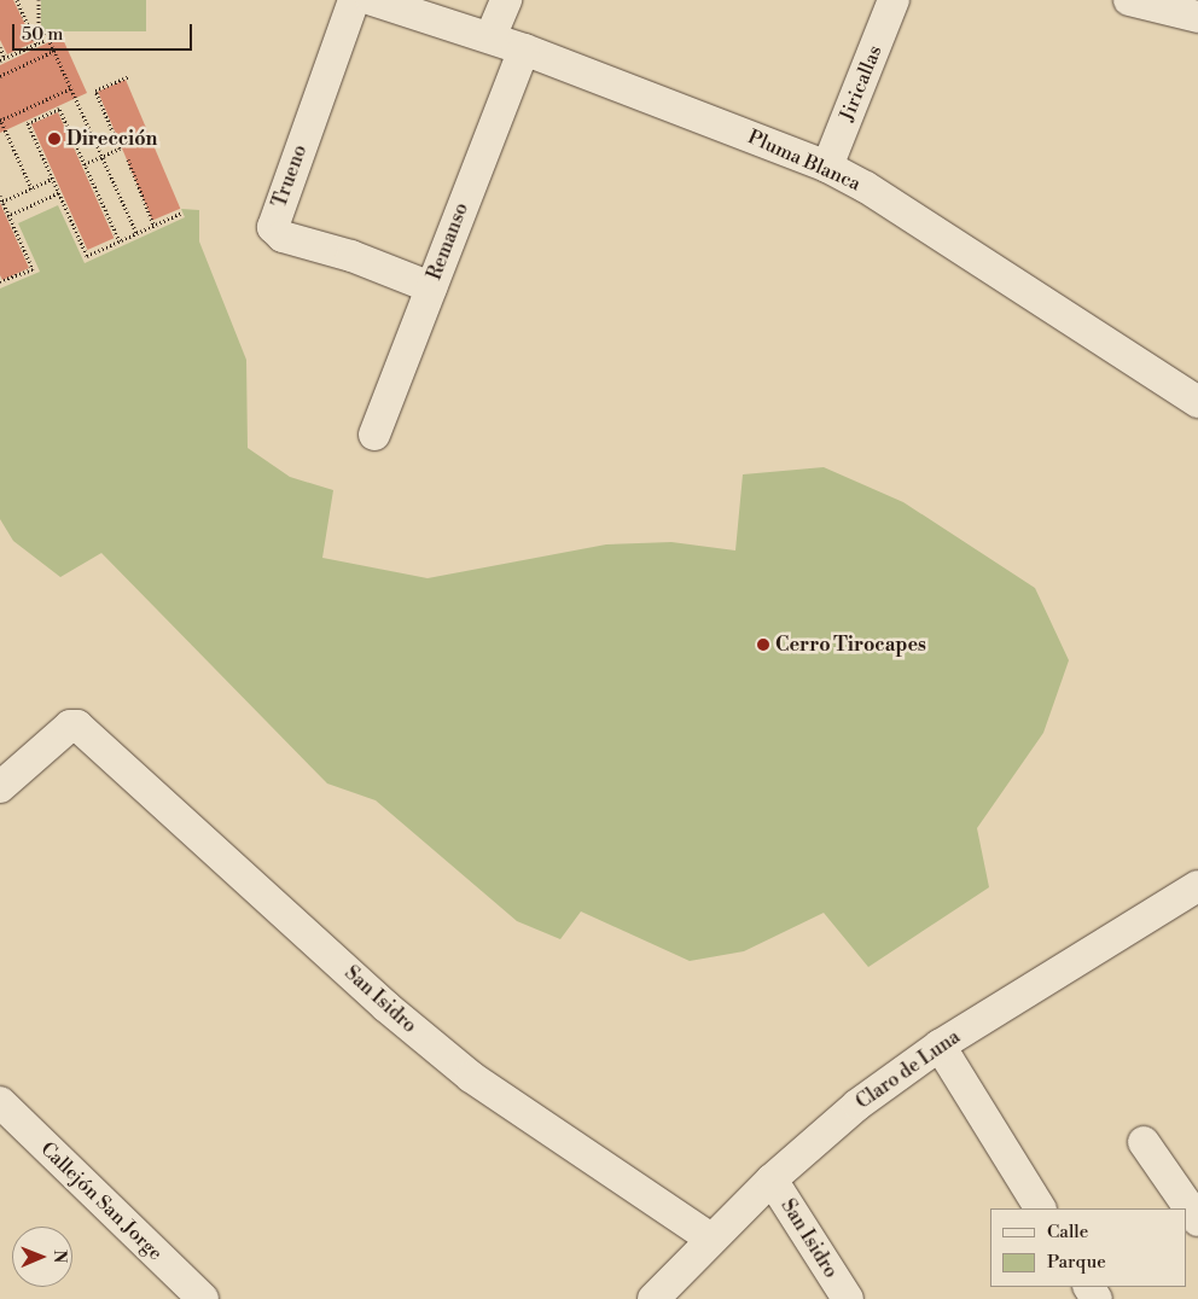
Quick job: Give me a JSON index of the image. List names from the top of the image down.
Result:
{
  "streets": {
    "street": [
      "Jiricallas",
      "Pluma Blanca",
      "Trueno",
      "Remanso",
      "San Isidro",
      "Claro de Luna",
      "Callejón San Jorge"
    ]
  },
  "crossings": [
    ["Jiricallas", "Pluma Blanca"],
    ["Pluma Blanca", "Remanso"],
    ["Trueno", "Remanso"],
    ["San Isidro", "Claro de Luna"]
  ],
  "places": ["Dirección", "Cerro Tirocapes"],
  "legend": ["Calle", "Parque"],
  "scale_bar": "50 m",
  "north": "right"
}
